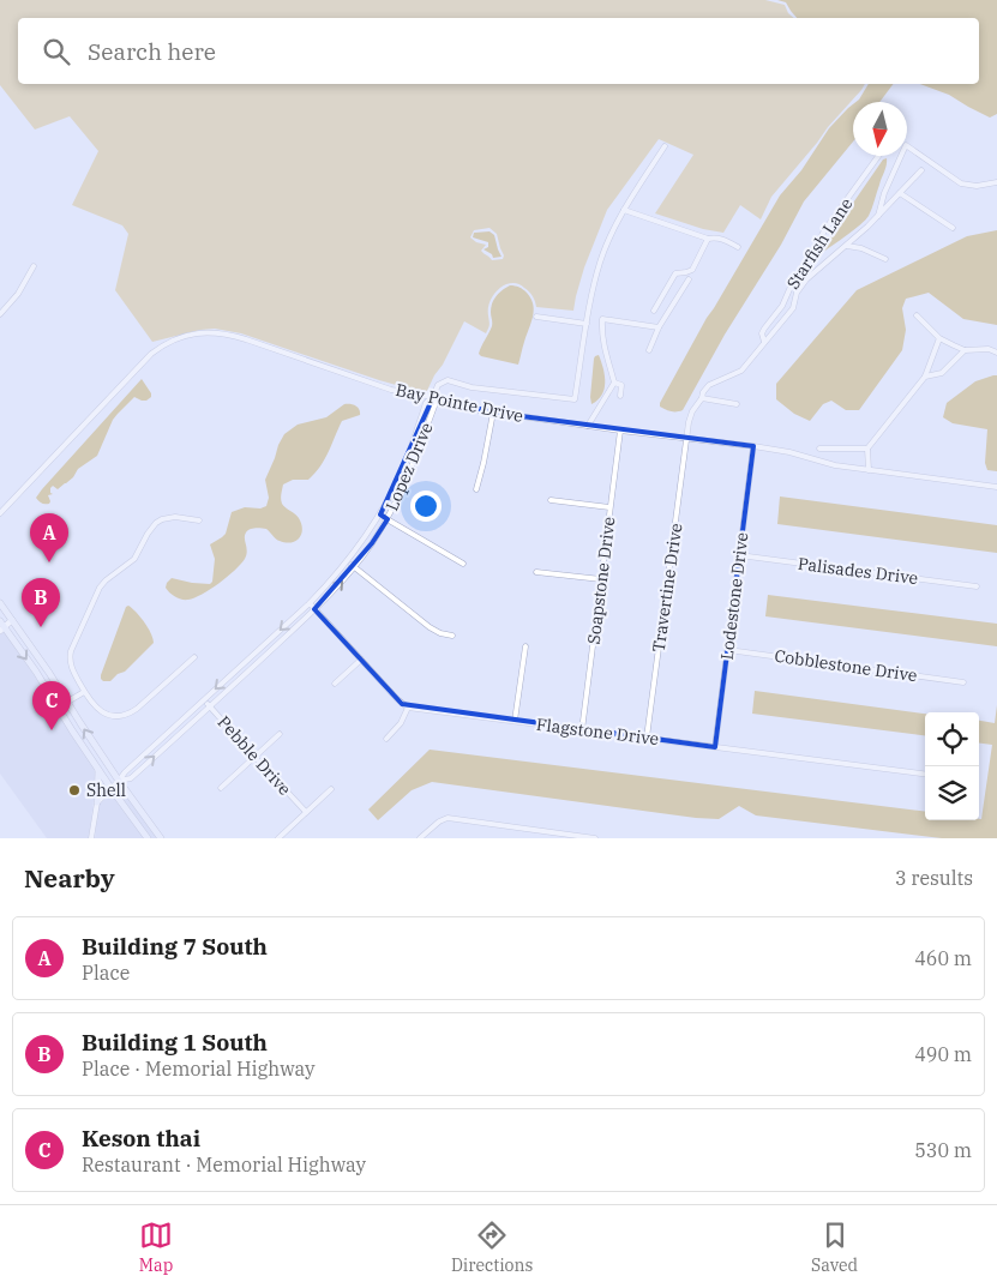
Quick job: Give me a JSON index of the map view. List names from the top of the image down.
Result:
{
  "streets": {
    "street": [
      "Starfish Lane",
      "Bay Pointe Drive",
      "Lopez Drive",
      "Palisades Drive",
      "Soapstone Drive",
      "Travertine Drive",
      "Lodestone Drive",
      "Cobblestone Drive",
      "Flagstone Drive",
      "Pebble Drive"
    ]
  },
  "crossings": [
    ["Starfish Lane", "Travertine Drive"],
    ["Bay Pointe Drive", "Lopez Drive"],
    ["Bay Pointe Drive", "Soapstone Drive"],
    ["Bay Pointe Drive", "Travertine Drive"],
    ["Bay Pointe Drive", "Lodestone Drive"],
    ["Lopez Drive", "Pebble Drive"],
    ["Palisades Drive", "Lodestone Drive"],
    ["Soapstone Drive", "Flagstone Drive"],
    ["Travertine Drive", "Flagstone Drive"],
    ["Lodestone Drive", "Cobblestone Drive"],
    ["Lodestone Drive", "Flagstone Drive"]
  ],
  "places": ["Shell"],
  "north": "bottom",
  "page": {
    "search": "Search here",
    "pins": ["A", "B", "C"],
    "heading": ["Nearby", "3 results"],
    "list": [
      {
        "mark": "A",
        "name": "Building 7 South",
        "note": "Place",
        "value": "460 m"
      },
      {
        "mark": "B",
        "name": "Building 1 South",
        "note": "Place · Memorial Highway",
        "value": "490 m"
      },
      {
        "mark": "C",
        "name": "Keson thai",
        "note": "Restaurant · Memorial Highway",
        "value": "530 m"
      }
    ],
    "nav": ["Map", "Directions", "Saved"]
  }
}
